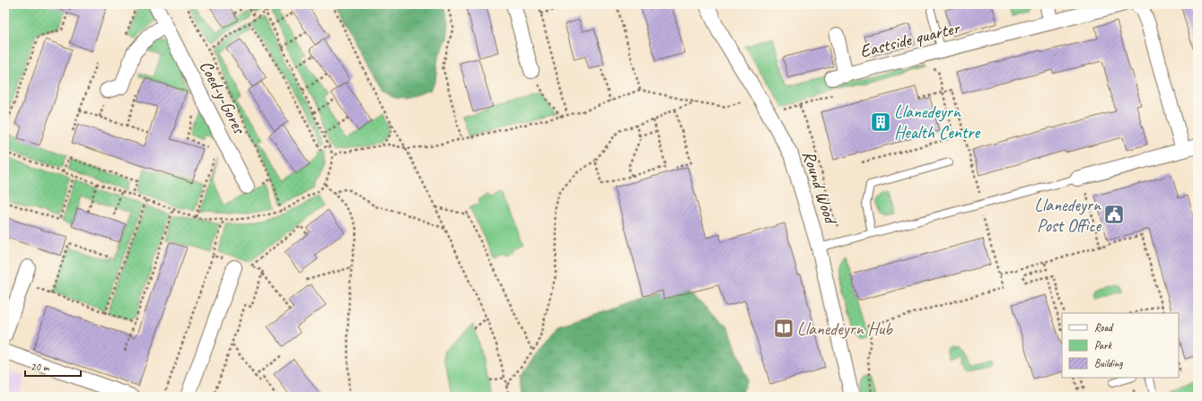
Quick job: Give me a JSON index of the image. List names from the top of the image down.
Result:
{
  "streets": {
    "street": ["Eastside quarter", "Coed-y-Gores", "Round Wood"]
  },
  "places": {
    "building": ["Llanedeyrn Health Centre"],
    "public building": ["Llanedeyrn Post Office"],
    "library": ["Llanedeyrn Hub"]
  },
  "legend": ["Road", "Park", "Building"],
  "scale_bar": "20 m"
}
